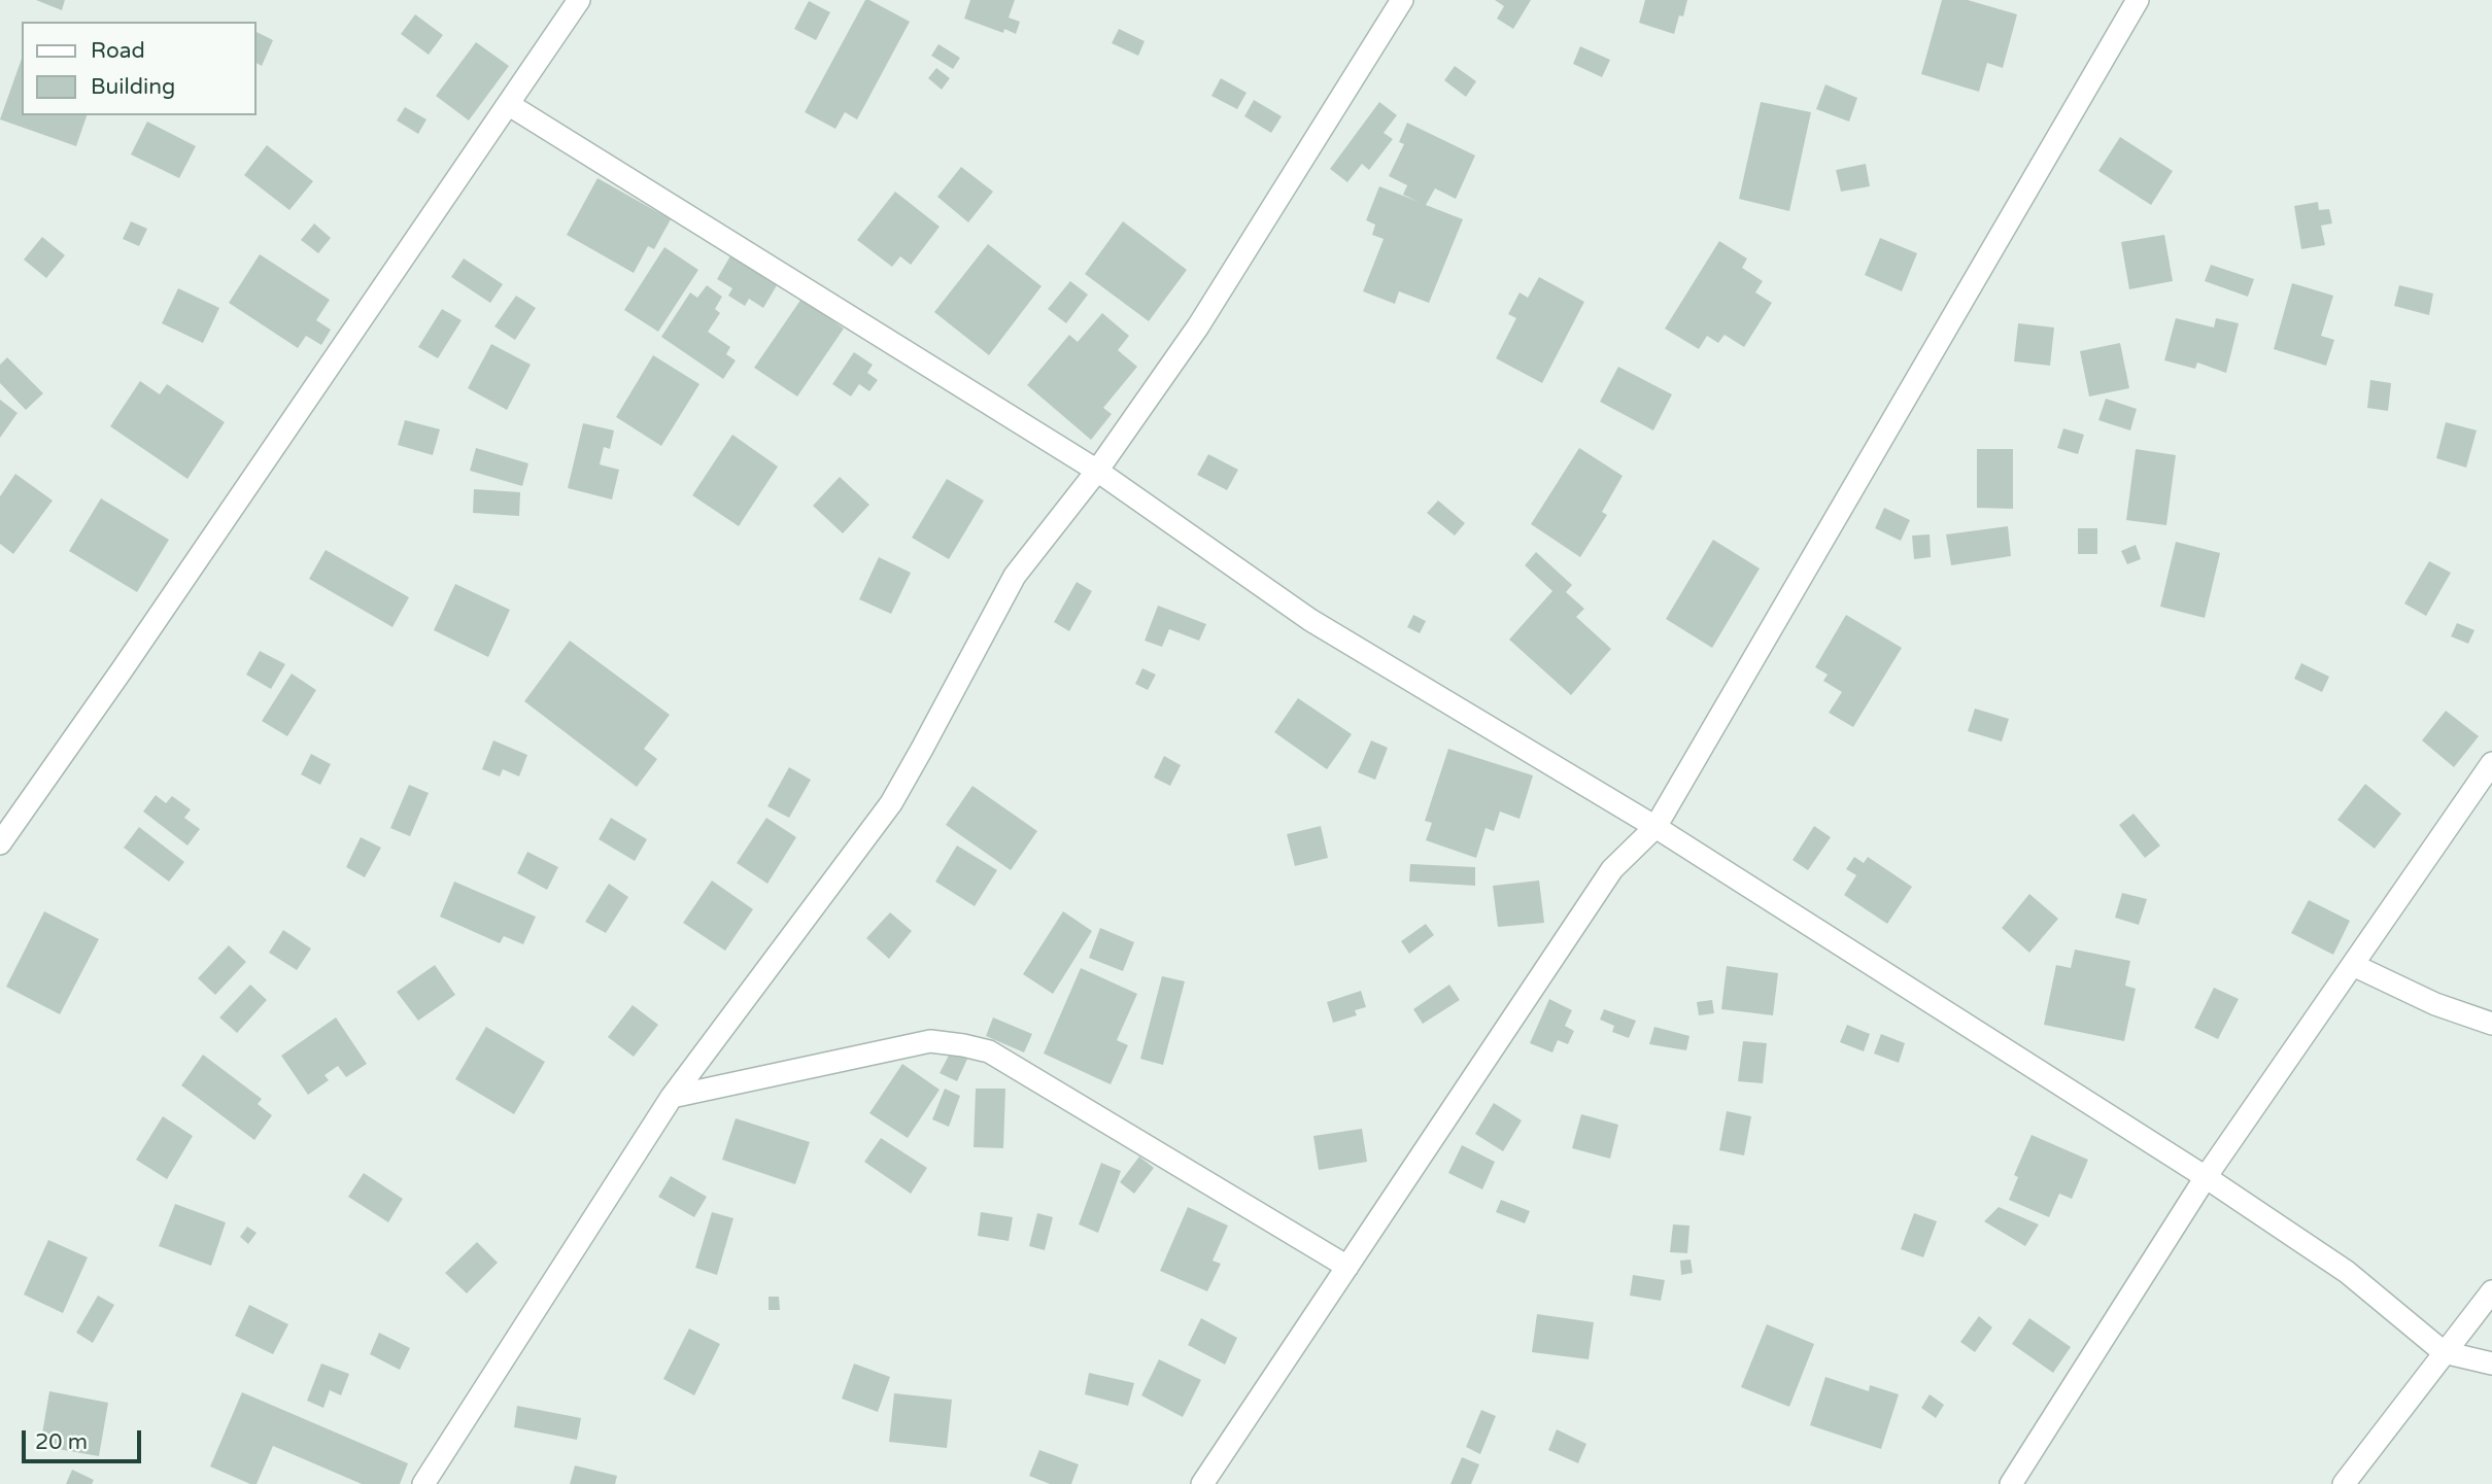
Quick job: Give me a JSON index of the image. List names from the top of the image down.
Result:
{
  "legend": ["Road", "Building"],
  "scale_bar": "20 m"
}
